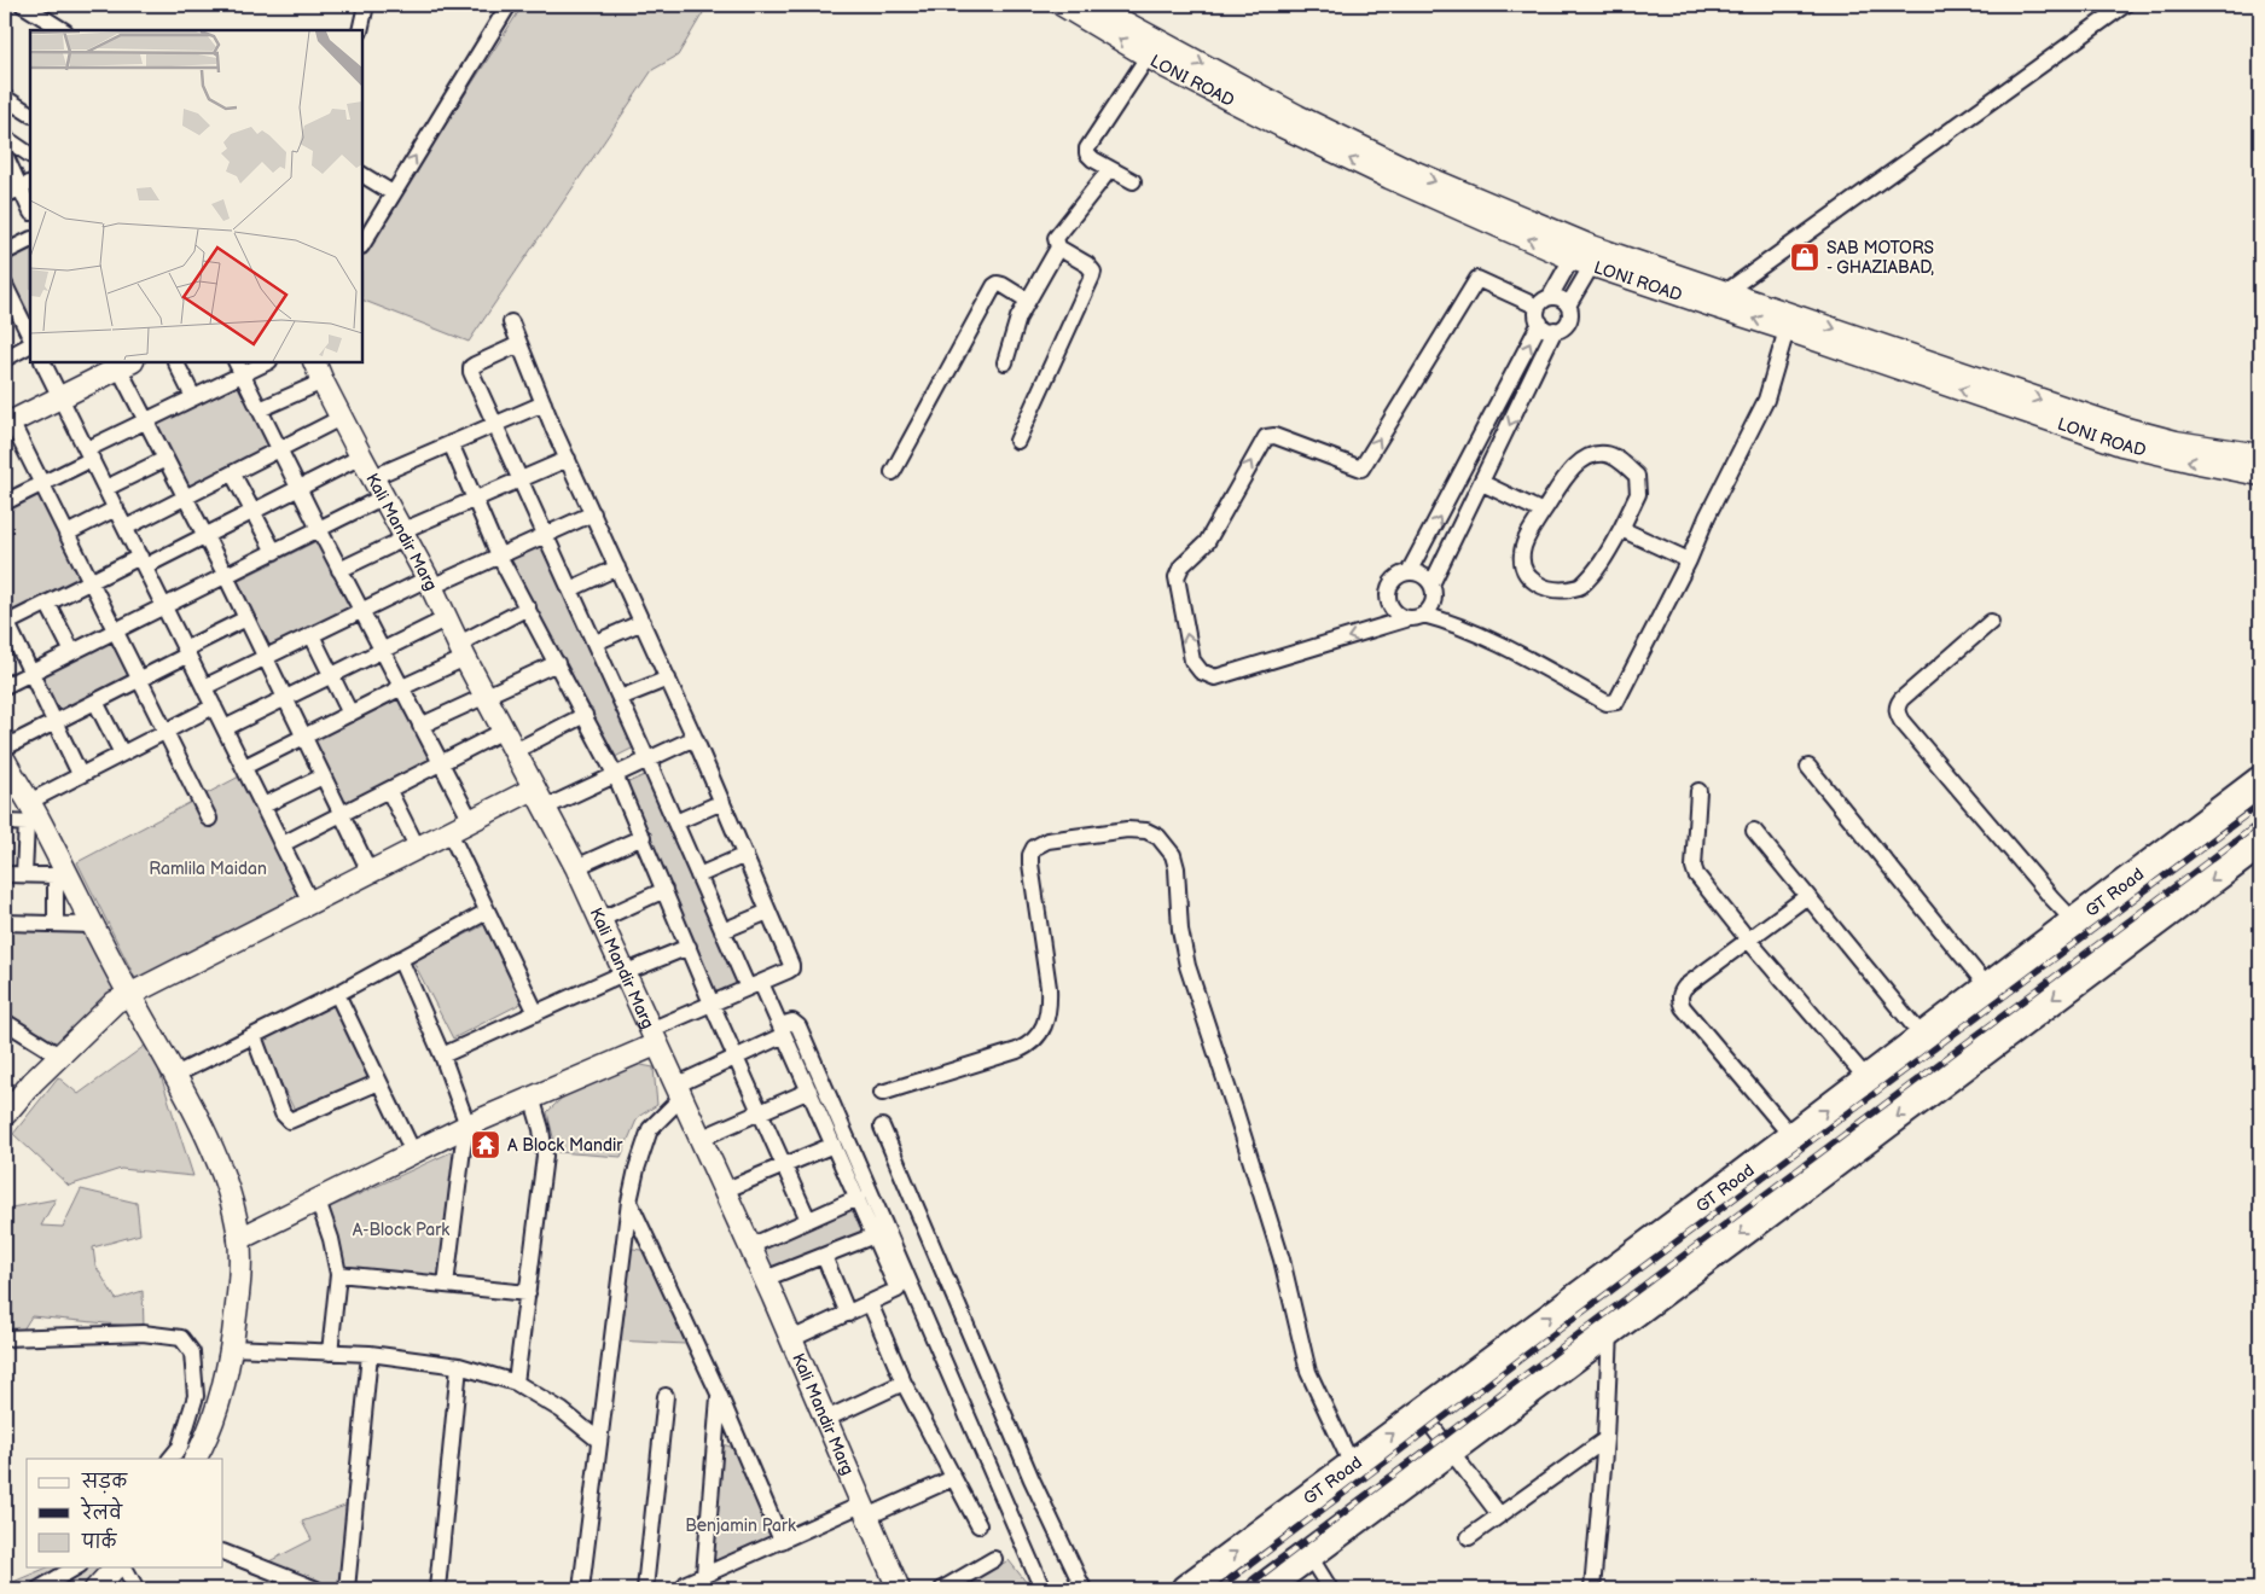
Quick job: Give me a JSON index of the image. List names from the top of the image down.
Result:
{
  "streets": {
    "highway": ["GT Road"],
    "street": ["LONI ROAD", "Kali Mandir Marg"]
  },
  "parks": ["Ramlila Maidan", "A-Block Park", "Benjamin Park"],
  "places": {
    "shop": ["SAB MOTORS - GHAZIABAD,"],
    "temple": ["A Block Mandir"]
  },
  "legend": ["सड़क", "रेलवे", "पार्क"]
}
